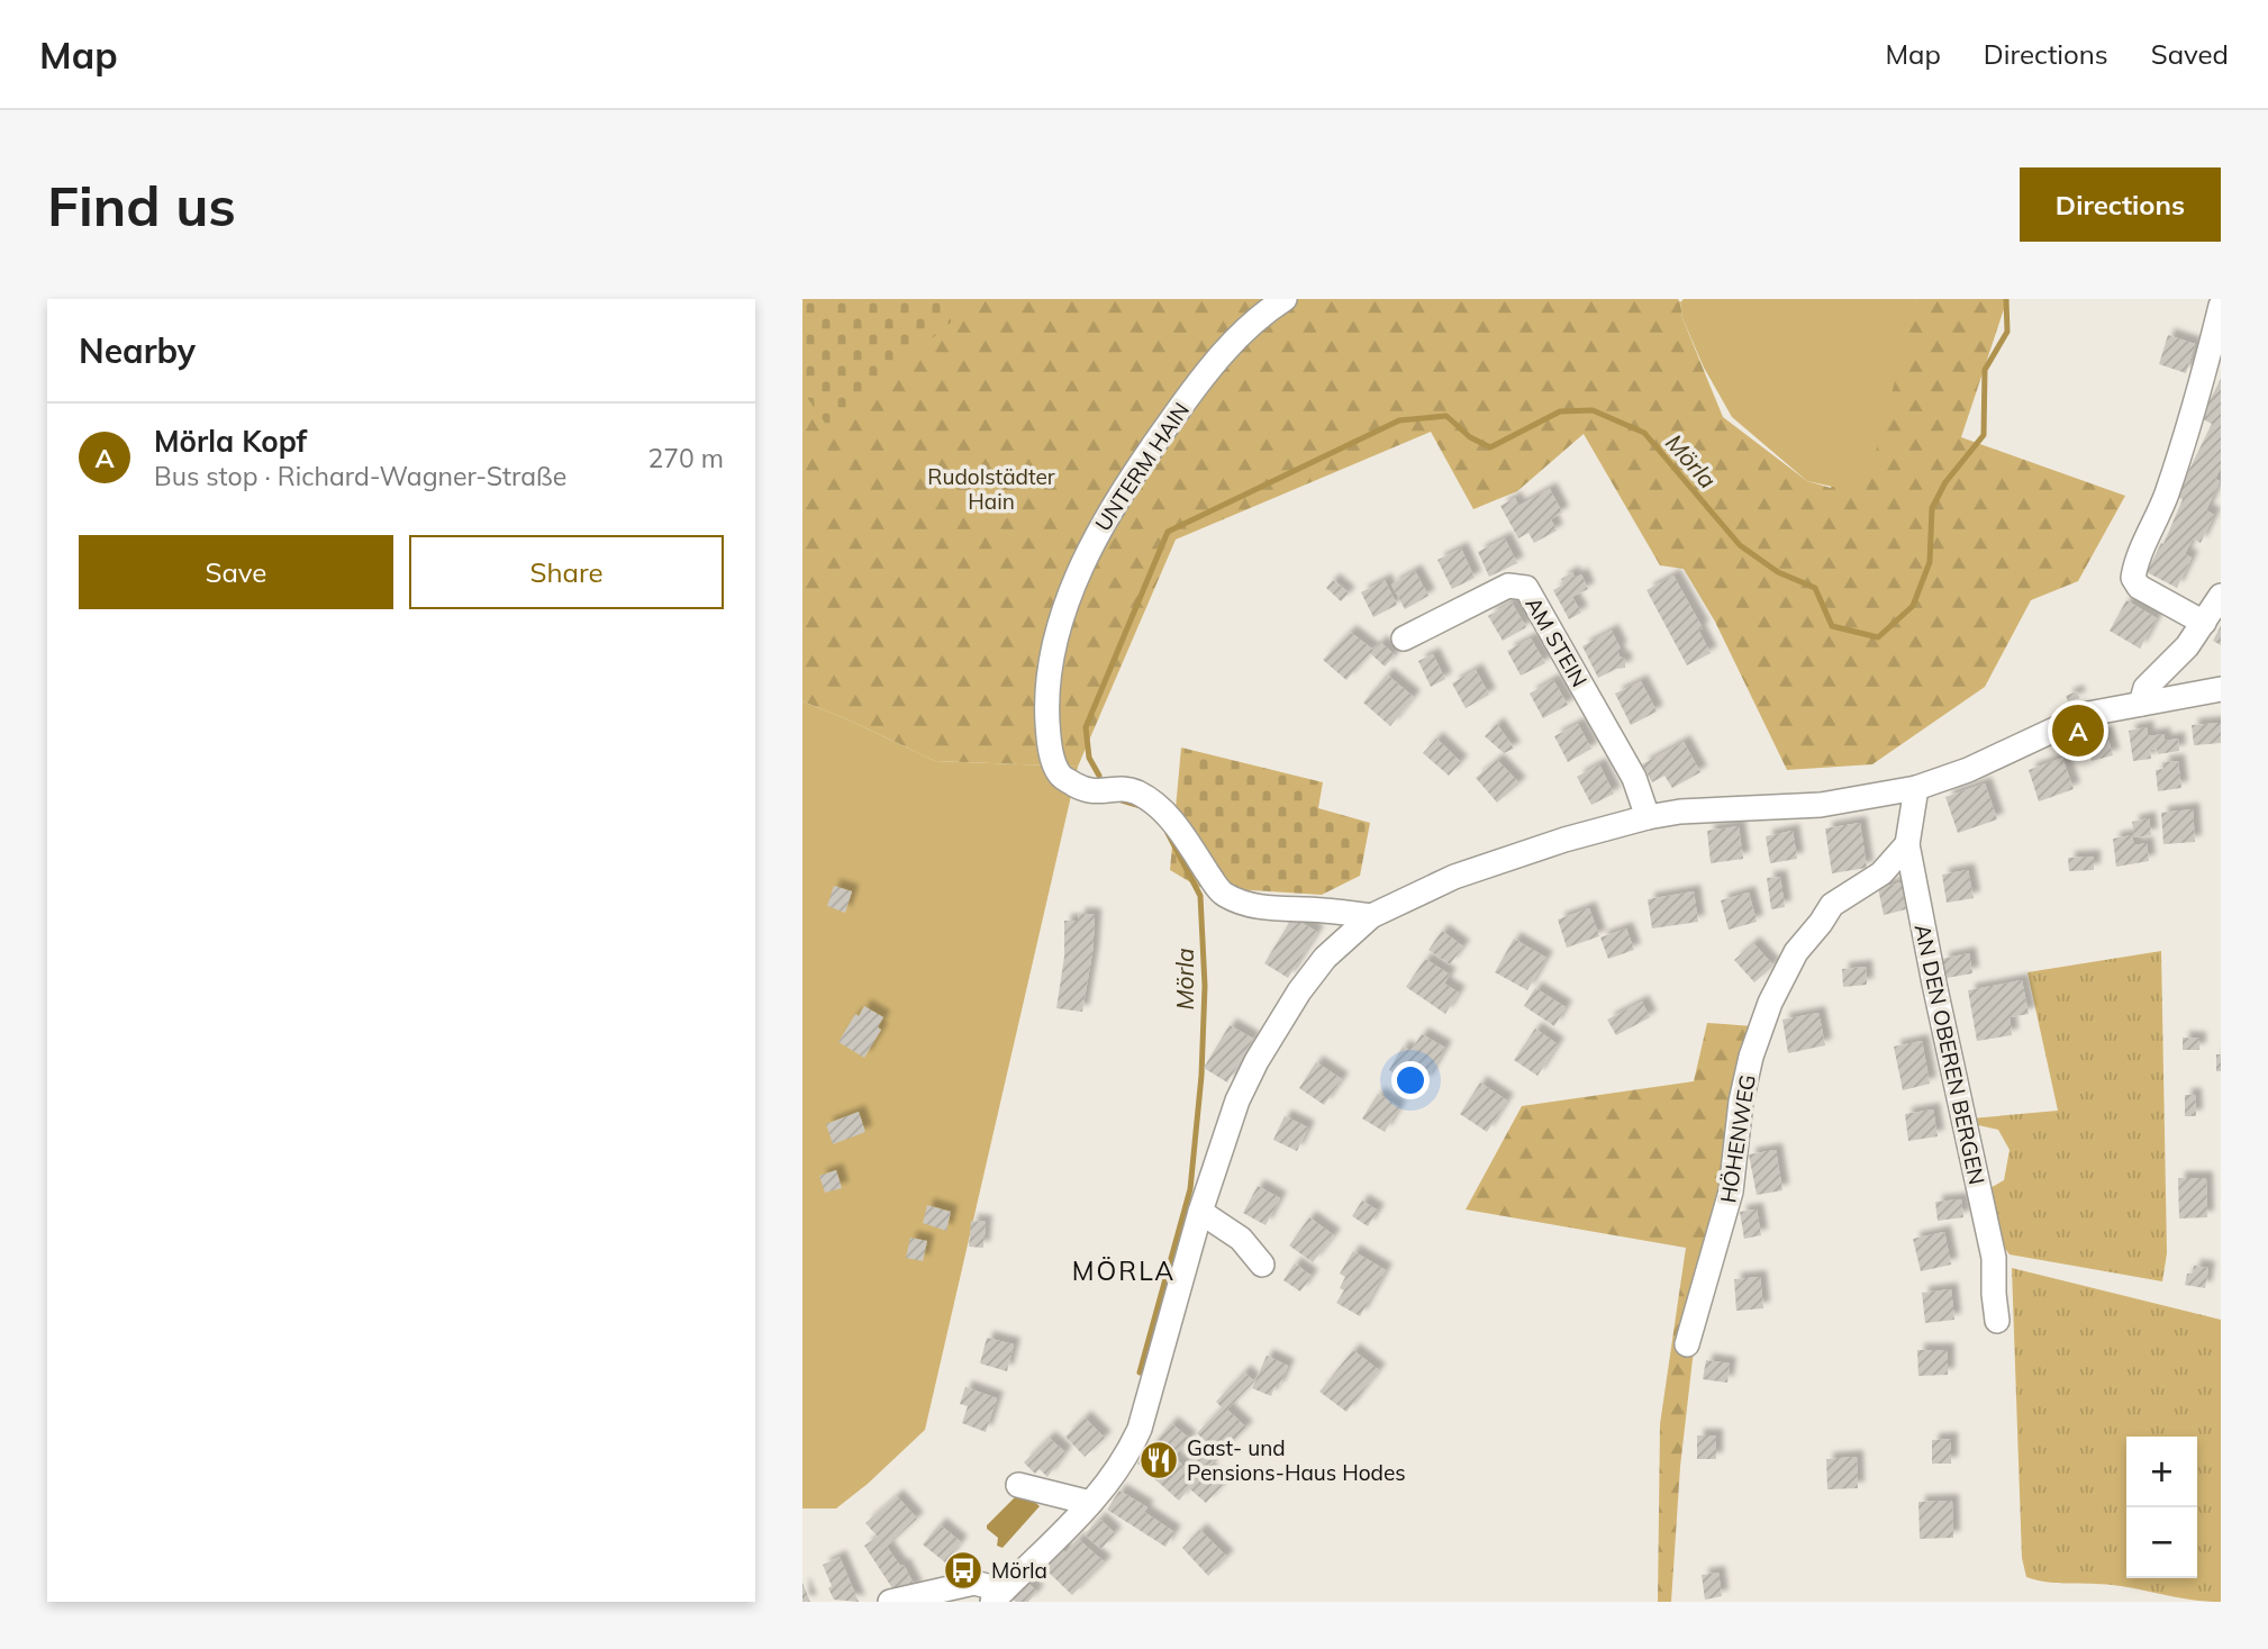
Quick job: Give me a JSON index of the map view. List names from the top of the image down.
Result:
{
  "streets": {
    "street": [
      "UNTERM HAIN",
      "AM STEIN",
      "AN DEN OBEREN BERGEN",
      "HÖHENWEG"
    ]
  },
  "crossings": [
    ["AN DEN OBEREN BERGEN", "HÖHENWEG"]
  ],
  "districts": ["MÖRLA"],
  "water": ["Mörla"],
  "parks": ["Rudolstädter Hain"],
  "places": {
    "restaurant": ["Gast- und Pensions-Haus Hodes"],
    "bus stop": ["Mörla"]
  },
  "page": {
    "header": "Map",
    "nav": ["Map", "Directions", "Saved"],
    "buttons": [
      "Directions",
      ["Save", "Share"]
    ],
    "title": "Find us",
    "heading": "Nearby",
    "list": [
      {
        "mark": "A",
        "name": "Mörla Kopf",
        "note": "Bus stop · Richard-Wagner-Straße",
        "value": "270 m"
      }
    ],
    "pins": "A",
    "map_buttons": ["+", "−"]
  }
}
